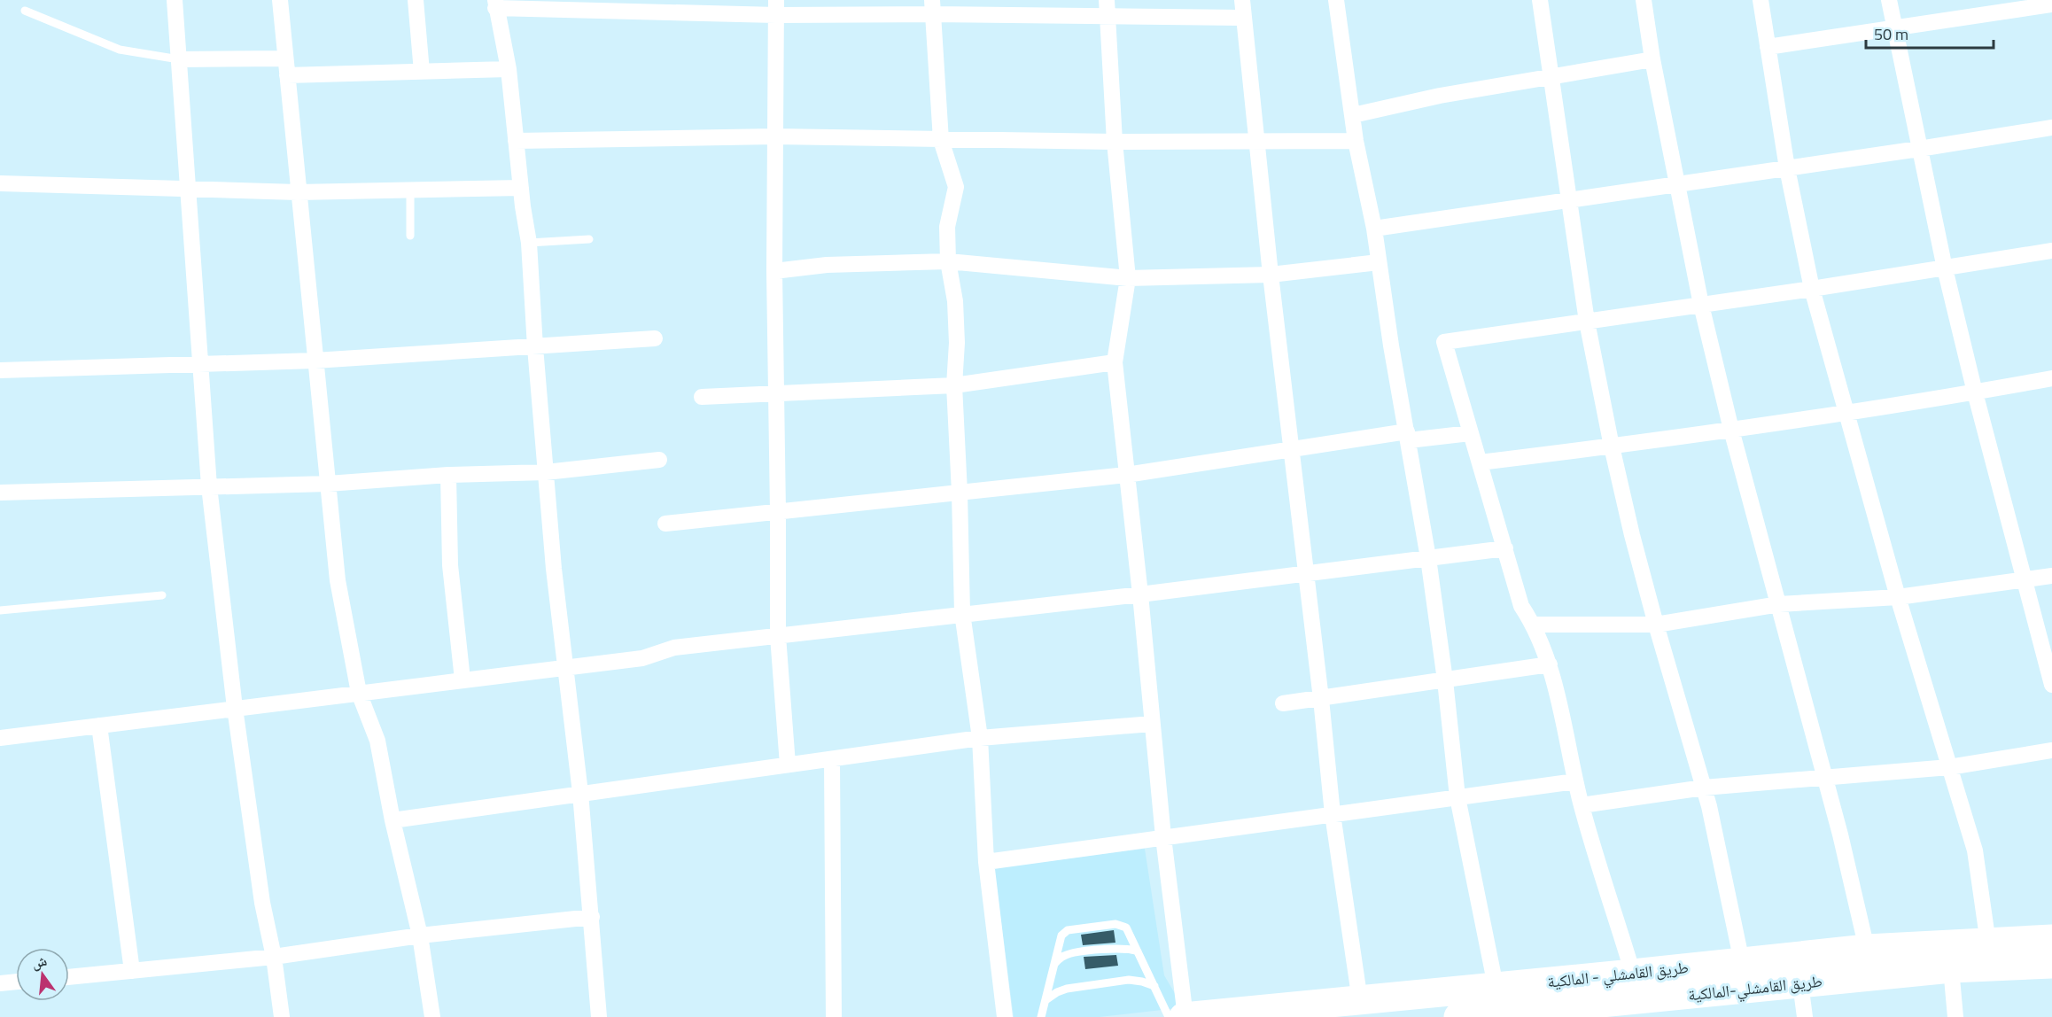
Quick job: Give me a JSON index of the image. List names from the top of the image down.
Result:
{
  "streets": {
    "highway": ["طريق القامشلي - المالكية", "طريق القامشلي-المالكية"]
  },
  "crossings": [
    ["طريق القامشلي - المالكية", "طريق القامشلي-المالكية"]
  ],
  "scale_bar": "50 m",
  "north": "top"
}
